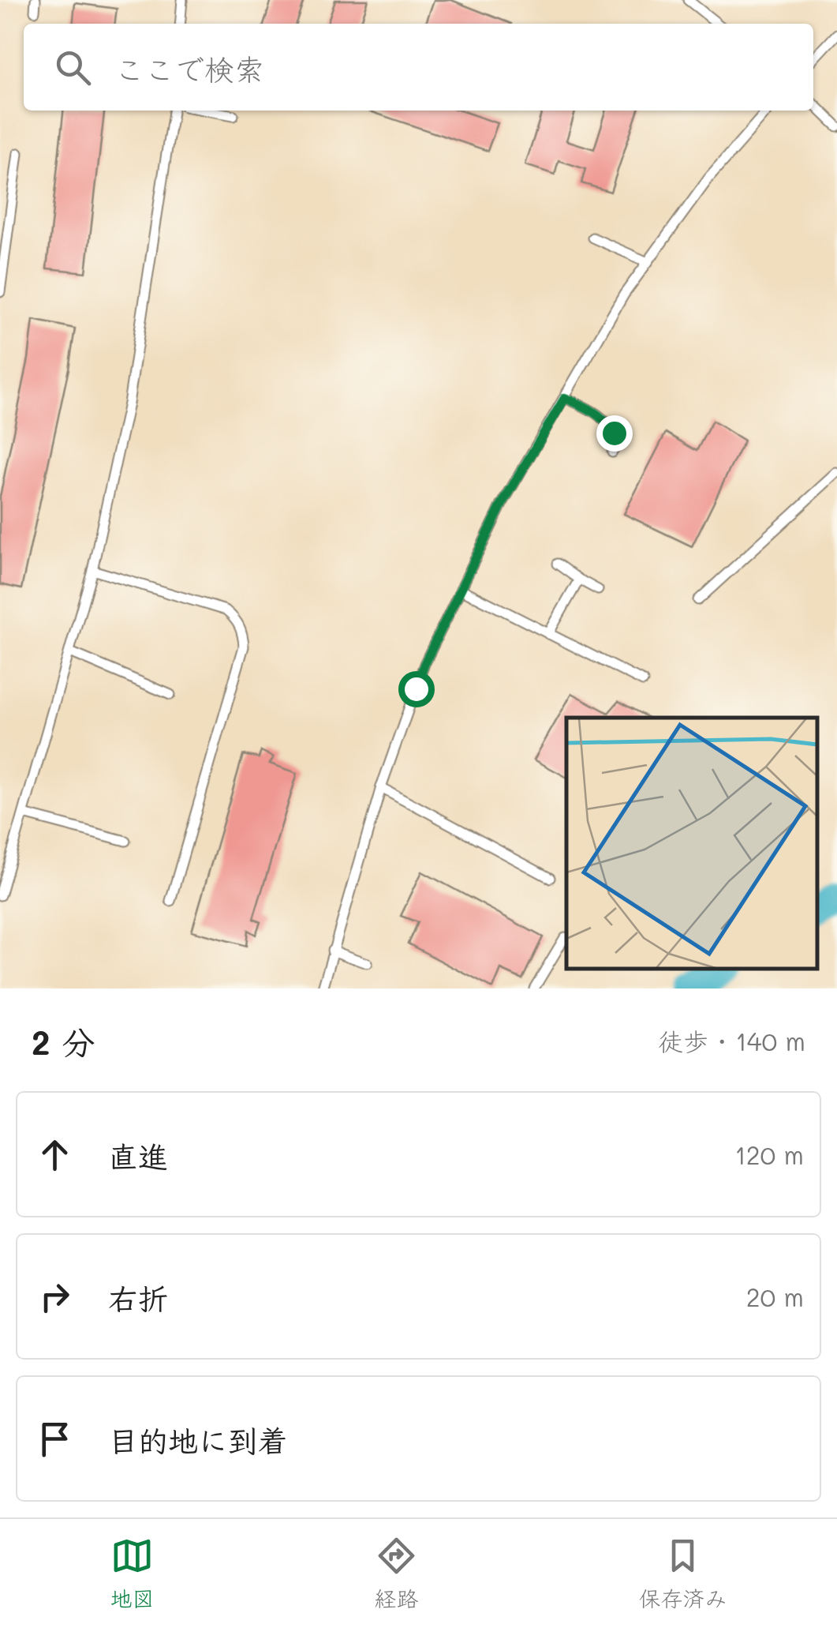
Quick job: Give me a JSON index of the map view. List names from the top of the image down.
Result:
{
  "page": {
    "search": "ここで検索",
    "heading": ["2 分", "徒歩 · 140 m"],
    "list": [
      ["直進", "120 m"],
      ["右折", "20 m"],
      "目的地に到着"
    ],
    "nav": ["地図", "経路", "保存済み"]
  }
}
